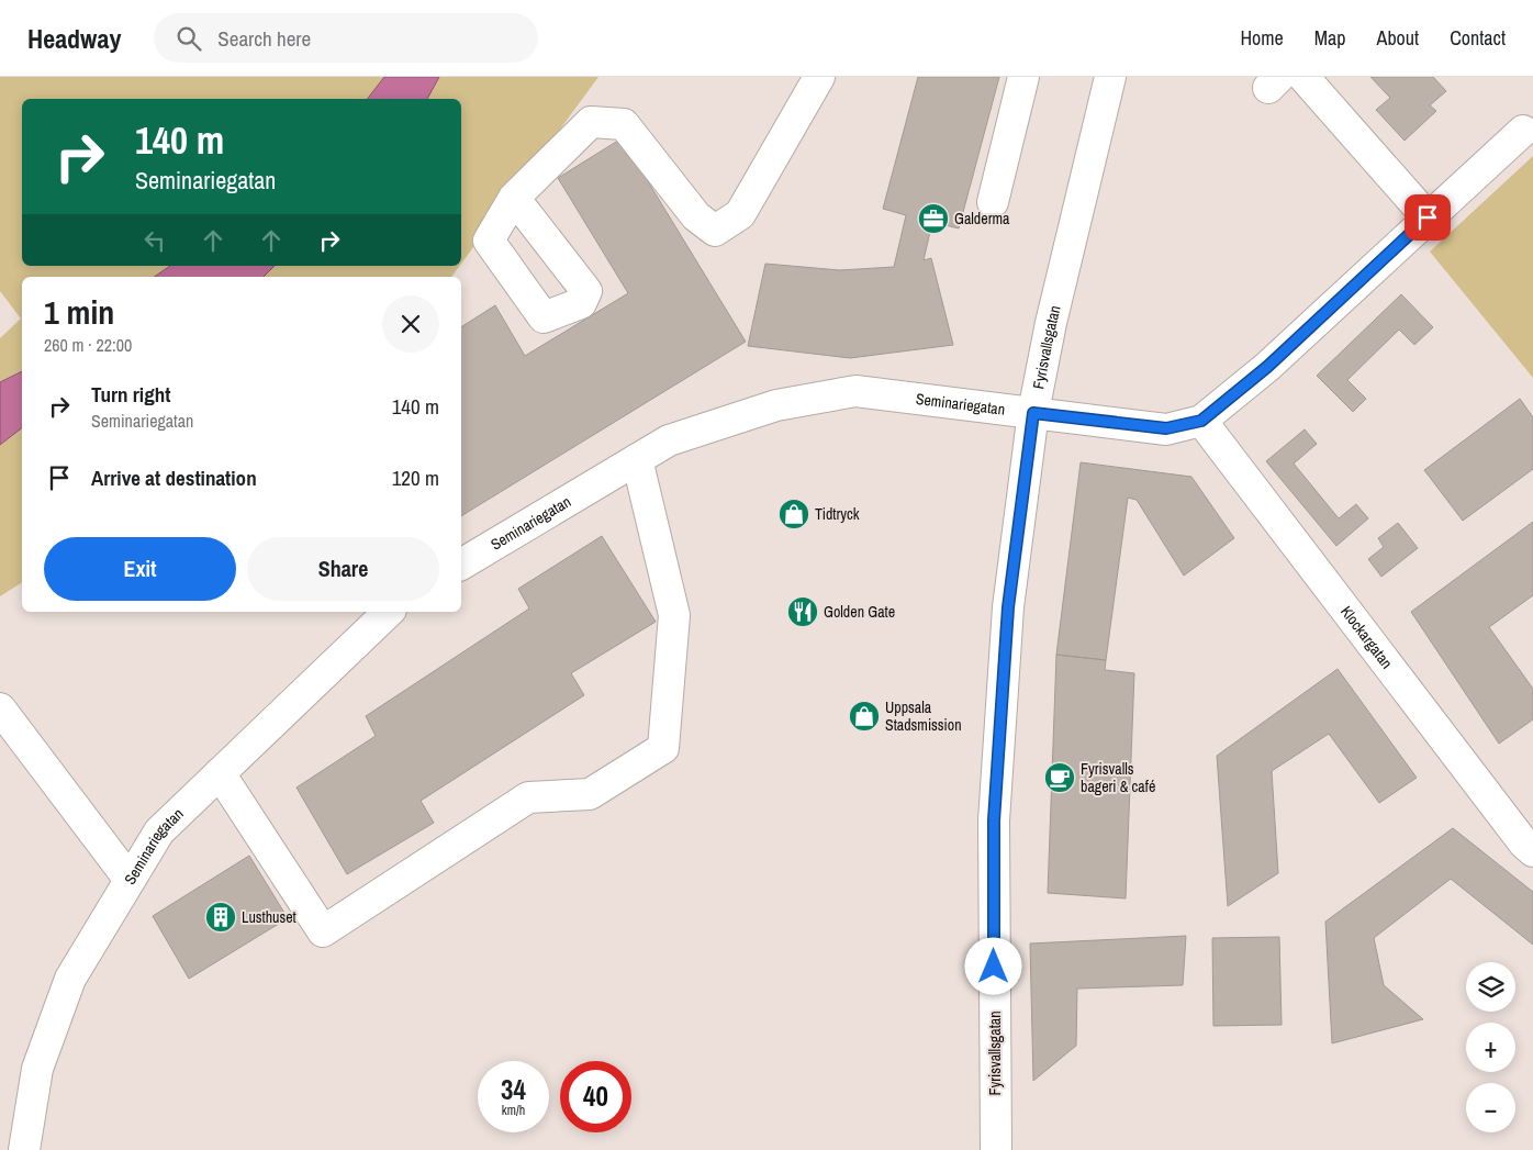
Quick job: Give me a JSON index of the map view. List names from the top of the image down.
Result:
{
  "streets": {
    "street": ["Fyrisvallsgatan", "Seminariegatan", "Klockargatan"]
  },
  "crossings": [
    ["Fyrisvallsgatan", "Seminariegatan"],
    ["Seminariegatan", "Klockargatan"]
  ],
  "places": {
    "office": ["Galderma"],
    "shop": ["Tidtryck", "Uppsala Stadsmission"],
    "restaurant": ["Golden Gate"],
    "cafe": ["Fyrisvalls bageri & café"],
    "building": ["Lusthuset"]
  },
  "page": {
    "header": "Headway",
    "search": "Search here",
    "nav": [
      "Home",
      "Map",
      "About",
      "Contact"
    ],
    "turn": ["140 m", "Seminariegatan"],
    "heading": ["1 min", "260 m · 22:00"],
    "list": [
      {
        "name": "Turn right",
        "note": "Seminariegatan",
        "value": "140 m"
      },
      {
        "name": "Arrive at destination",
        "value": "120 m"
      }
    ],
    "buttons": ["Exit", "Share"],
    "map_buttons": ["+", "−"],
    "speed": "34 km/h",
    "limit": "40"
  }
}
